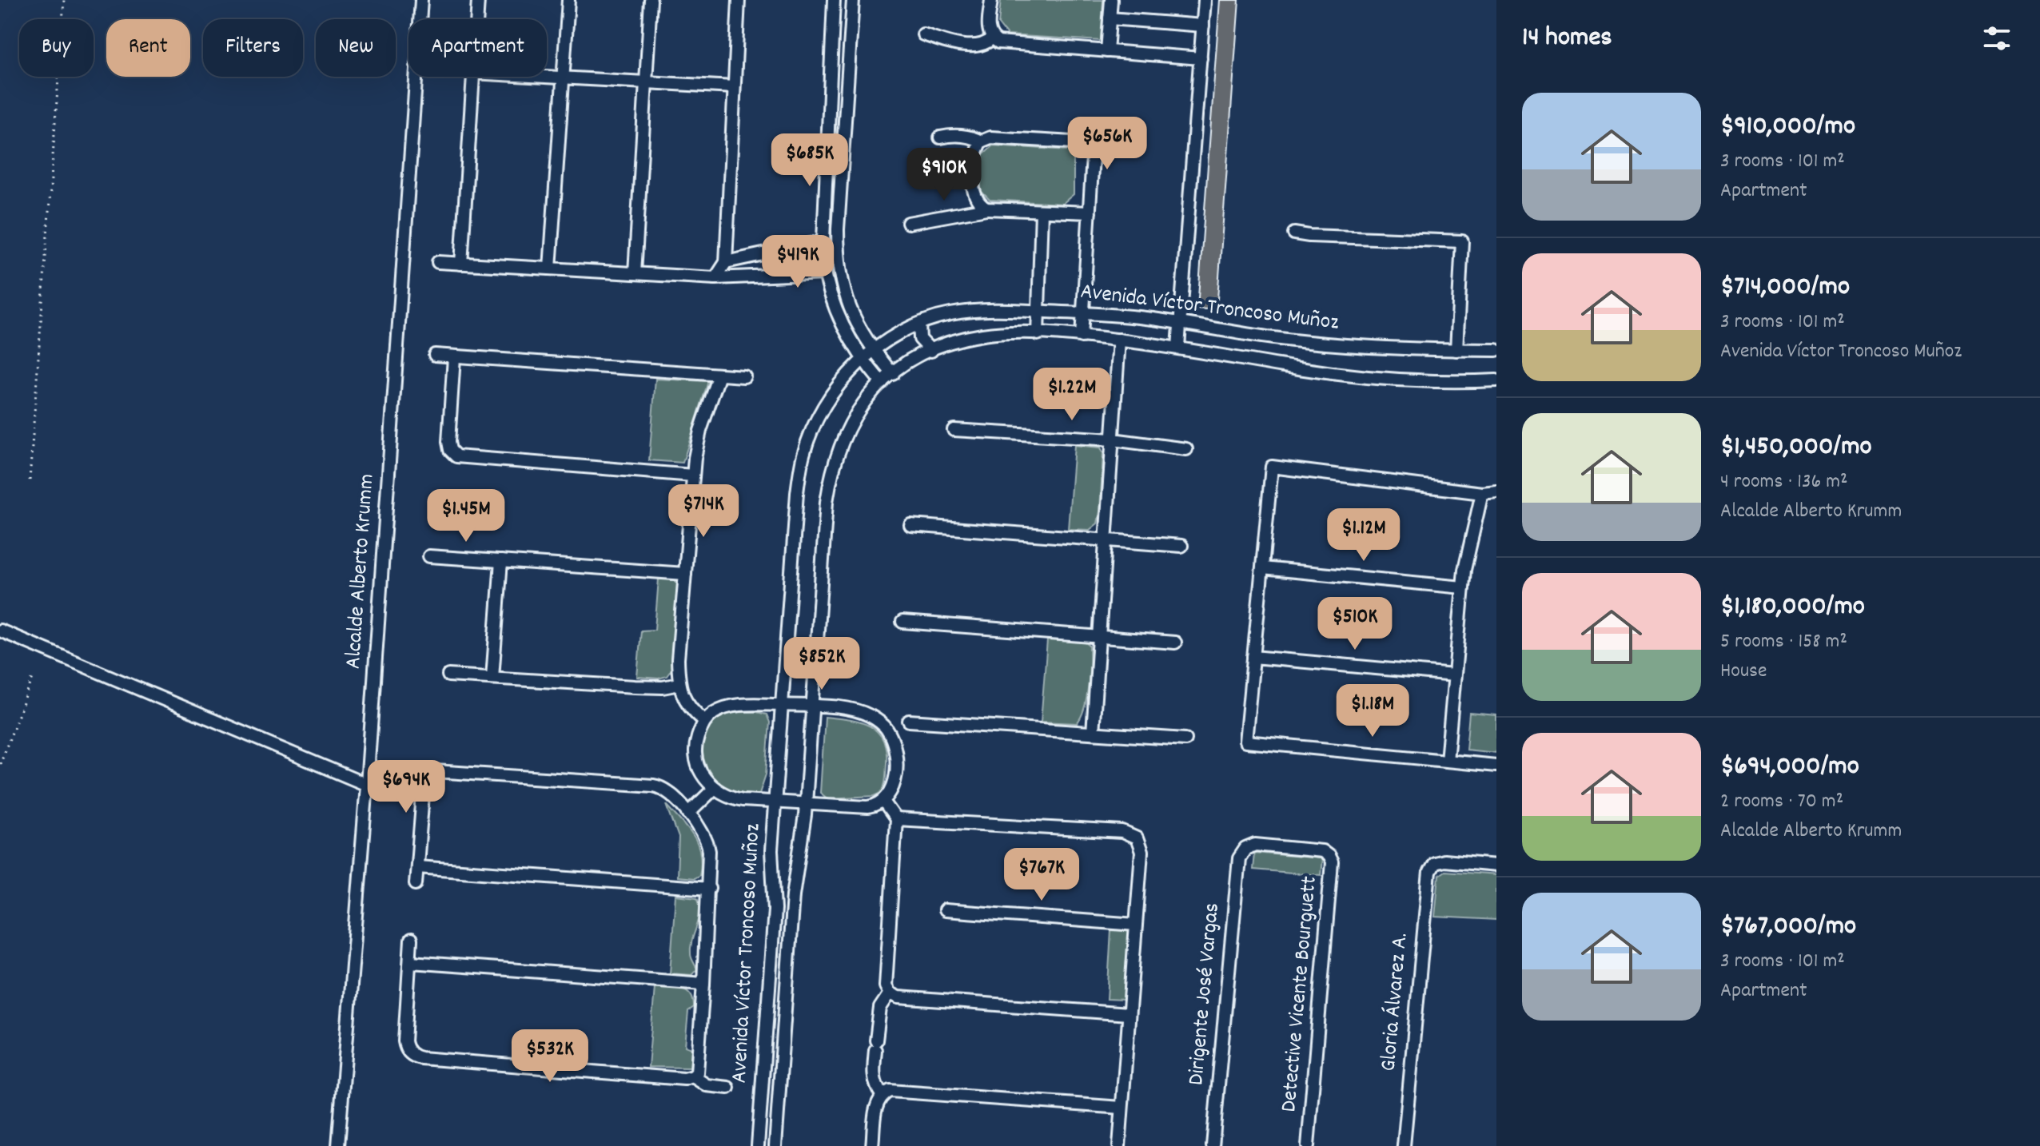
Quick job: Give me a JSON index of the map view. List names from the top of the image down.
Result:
{
  "streets": {
    "street": [
      "Avenida Víctor Troncoso Muñoz",
      "Alcalde Alberto Krumm",
      "Dirigente José Vargas",
      "Detective Vicente Bourguett",
      "Gloria Álvarez A."
    ]
  },
  "crossings": [
    ["Dirigente José Vargas", "Detective Vicente Bourguett"]
  ],
  "page": {
    "heading": "14 homes",
    "chip": [
      "Buy",
      "Rent",
      "Filters",
      "New",
      "Apartment"
    ],
    "list": [
      {
        "name": "$910,000/mo",
        "note": "3 rooms · 101 m² · Apartment"
      },
      {
        "name": "$714,000/mo",
        "note": "3 rooms · 101 m² · Avenida Víctor Troncoso Muñoz"
      },
      {
        "name": "$1,450,000/mo",
        "note": "4 rooms · 136 m² · Alcalde Alberto Krumm"
      },
      {
        "name": "$1,180,000/mo",
        "note": "5 rooms · 158 m² · House"
      },
      {
        "name": "$694,000/mo",
        "note": "2 rooms · 70 m² · Alcalde Alberto Krumm"
      },
      {
        "name": "$767,000/mo",
        "note": "3 rooms · 101 m² · Apartment"
      }
    ],
    "price": [
      "$656K",
      "$685K",
      "$910K",
      "$419K",
      "$1.22M",
      "$714K",
      "$1.45M",
      "$1.12M",
      "$510K",
      "$852K",
      "$1.18M",
      "$694K",
      "$767K",
      "$532K"
    ]
  }
}
